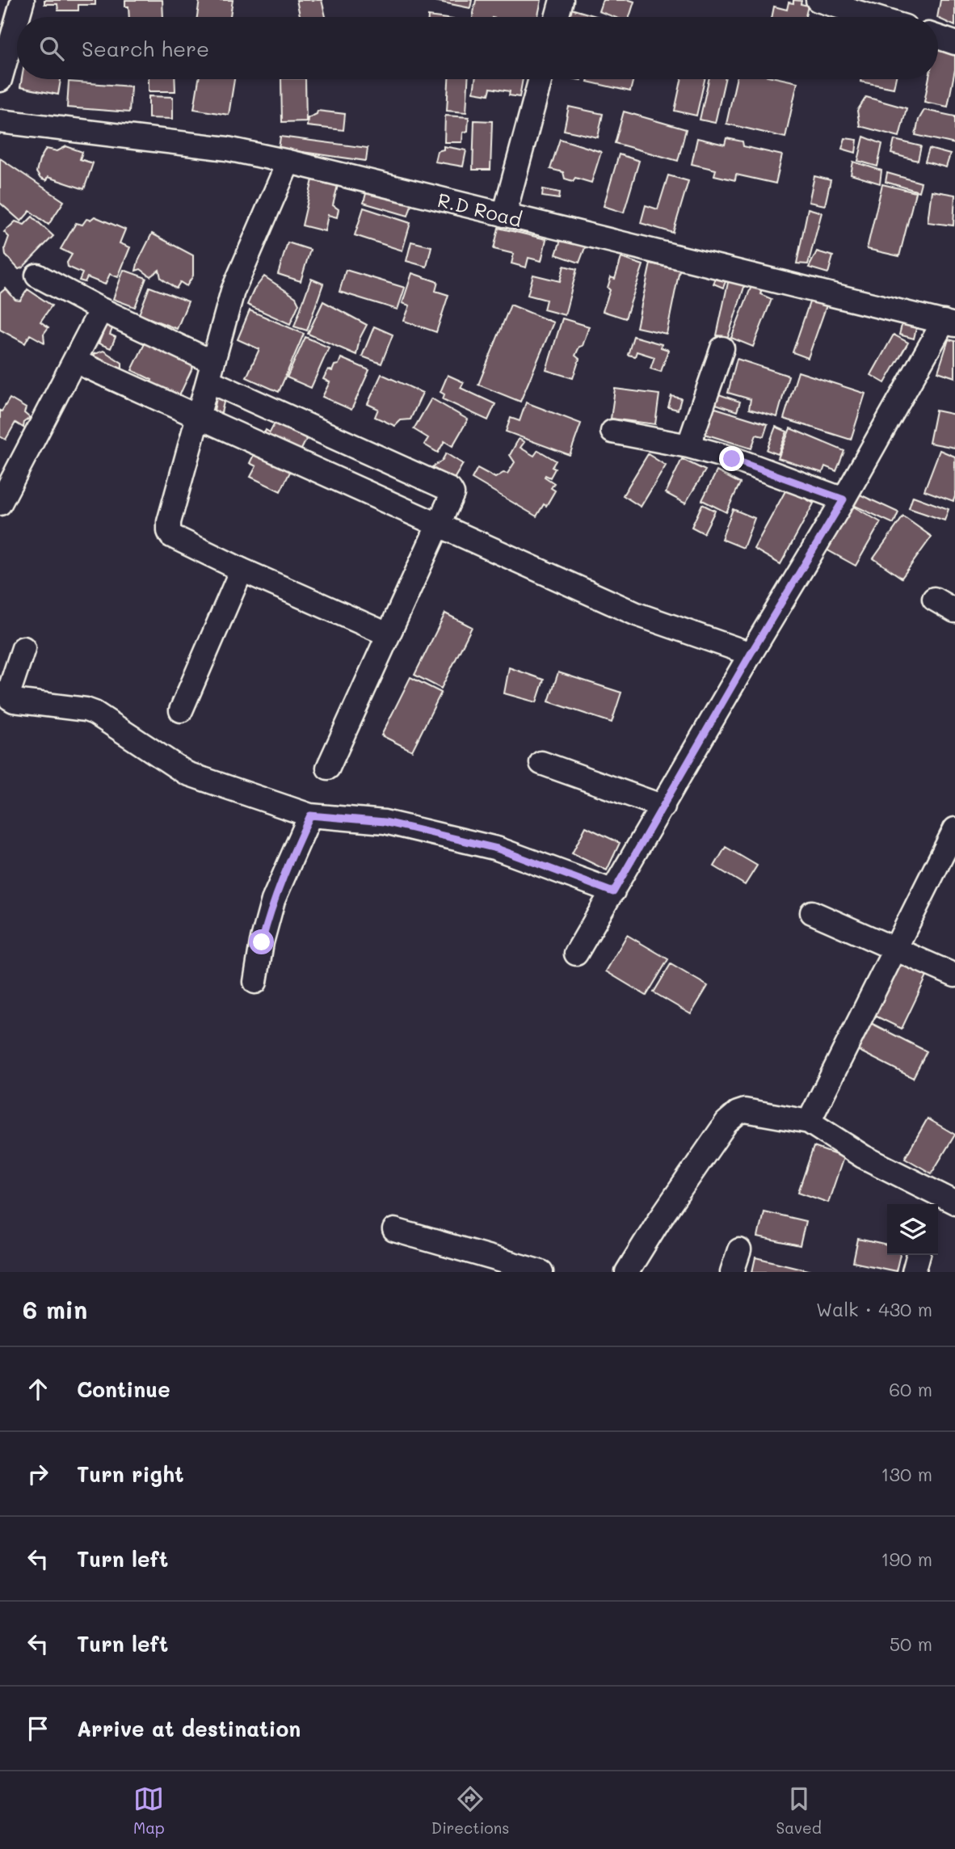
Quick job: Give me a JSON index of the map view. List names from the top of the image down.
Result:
{
  "streets": {
    "street": ["R.D Road"]
  },
  "page": {
    "search": "Search here",
    "heading": ["6 min", "Walk · 430 m"],
    "list": [
      ["Continue", "60 m"],
      ["Turn right", "130 m"],
      ["Turn left", "190 m"],
      ["Turn left", "50 m"],
      "Arrive at destination"
    ],
    "nav": ["Map", "Directions", "Saved"]
  }
}
